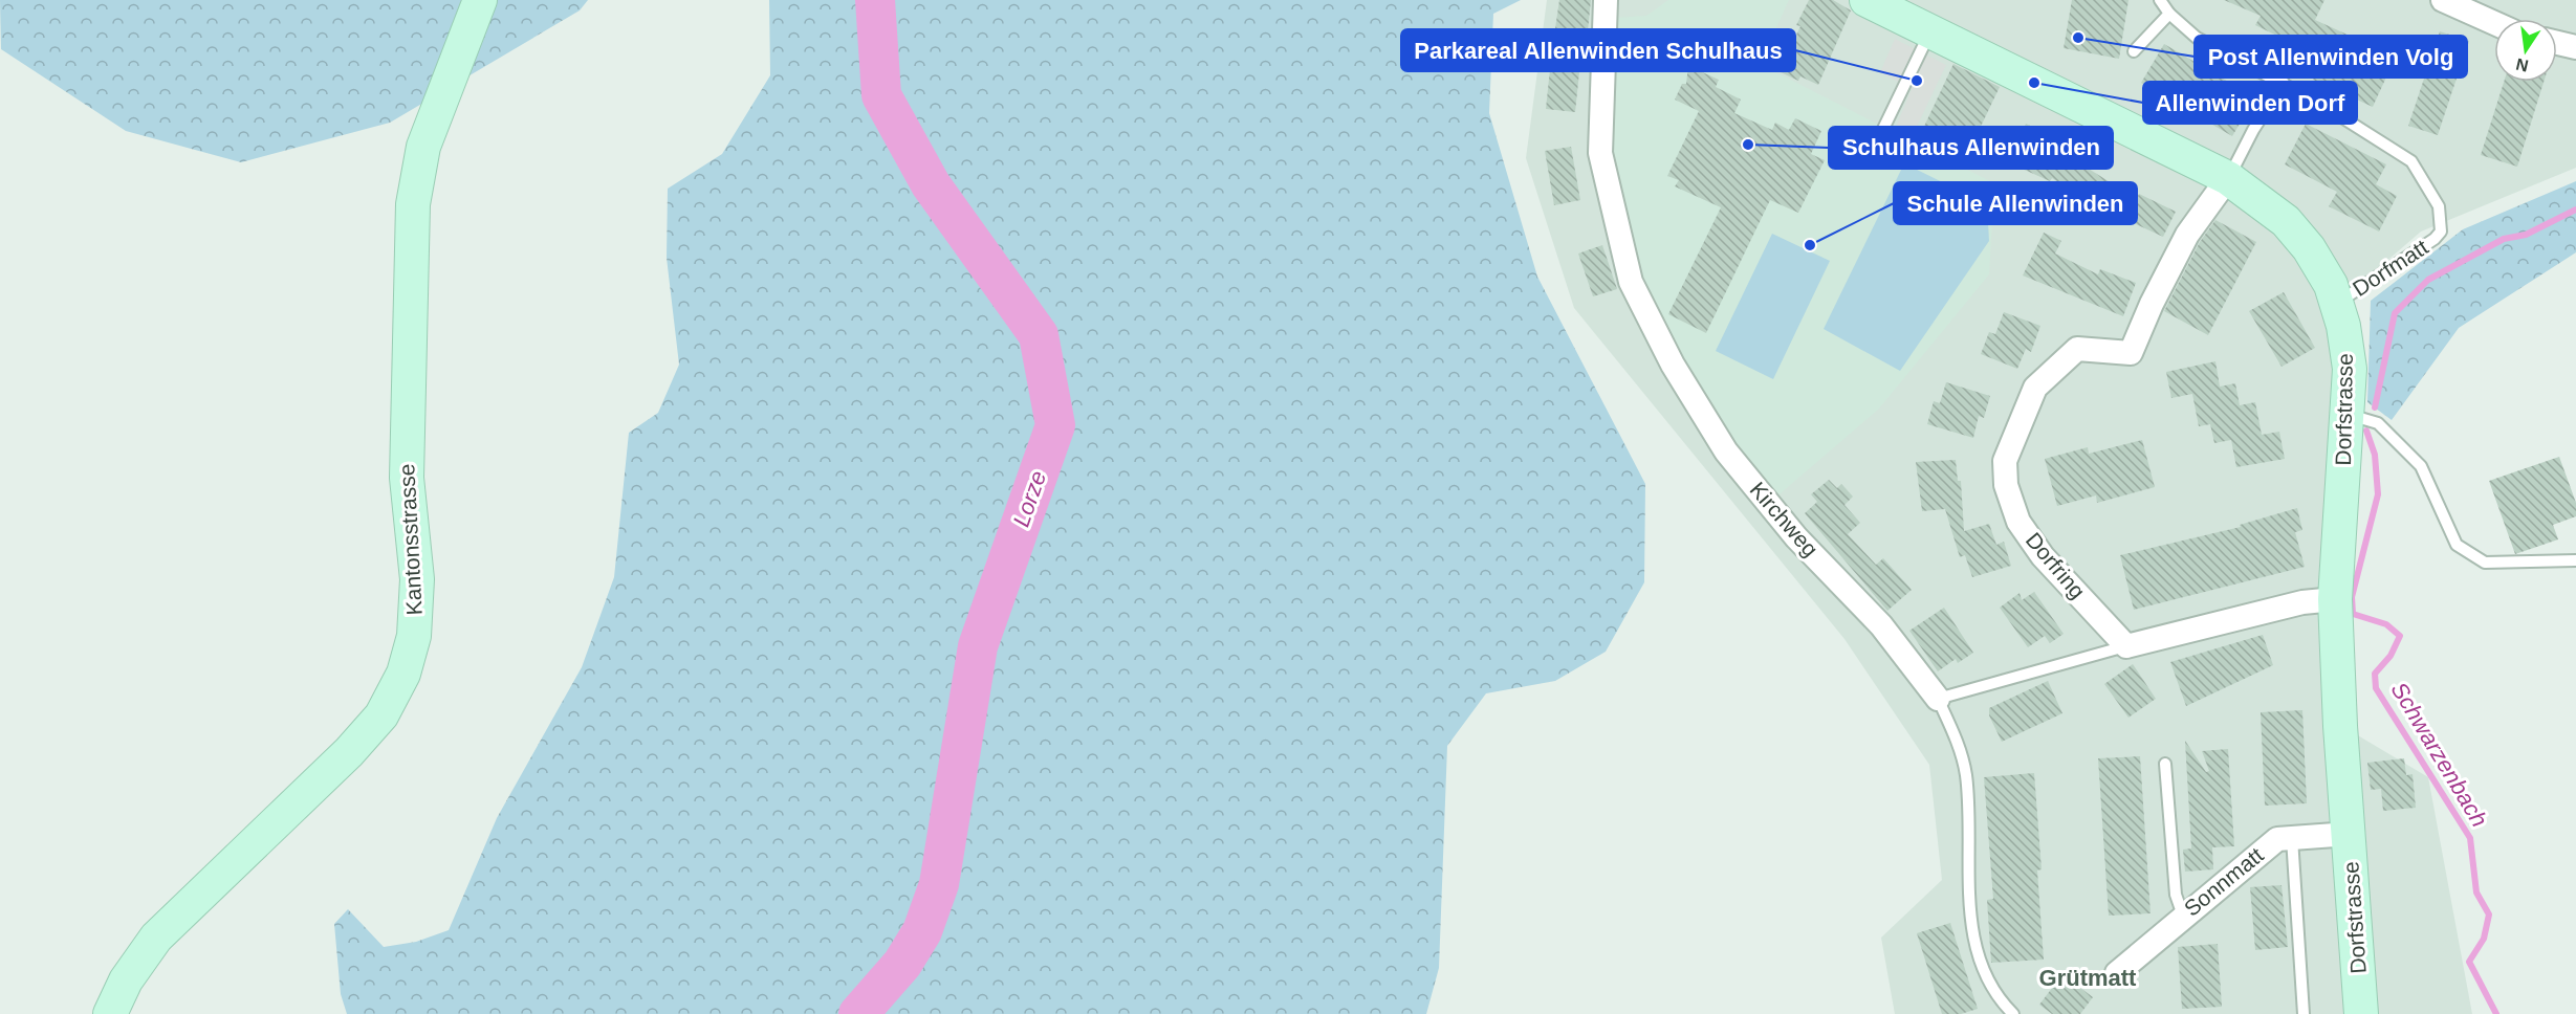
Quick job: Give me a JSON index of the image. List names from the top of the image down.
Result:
{
  "streets": {
    "street": [
      "Dorfstrasse",
      "Kirchweg",
      "Kantonsstrasse",
      "Dorfring",
      "Sonnmatt"
    ],
    "lane": ["Dorfmatt"]
  },
  "crossings": [
    ["Dorfmatt", "Dorfstrasse"],
    ["Dorfstrasse", "Dorfring"],
    ["Dorfstrasse", "Sonnmatt"]
  ],
  "districts": ["Grütmatt"],
  "water": ["Lorze", "Schwarzenbach"],
  "places": [
    "Post Allenwinden Volg",
    "Parkareal Allenwinden Schulhaus",
    "Allenwinden Dorf",
    "Schulhaus Allenwinden",
    "Schule Allenwinden"
  ],
  "north": "bottom"
}
